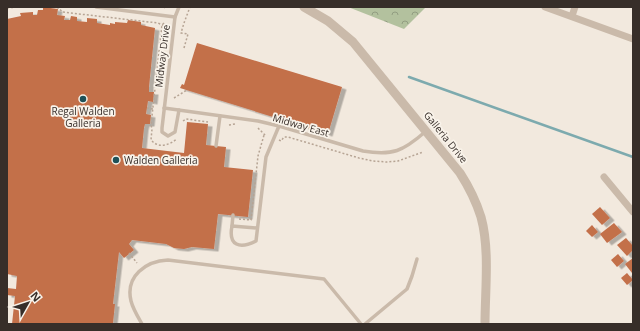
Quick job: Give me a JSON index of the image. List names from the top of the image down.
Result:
{
  "streets": {
    "street": ["Galleria Drive"],
    "lane": ["Midway Drive", "Midway East"]
  },
  "crossings": [
    ["Midway Drive", "Midway East"],
    ["Midway East", "Galleria Drive"]
  ],
  "places": ["Regal Walden Galleria", "Walden Galleria"],
  "north": "top right"
}
